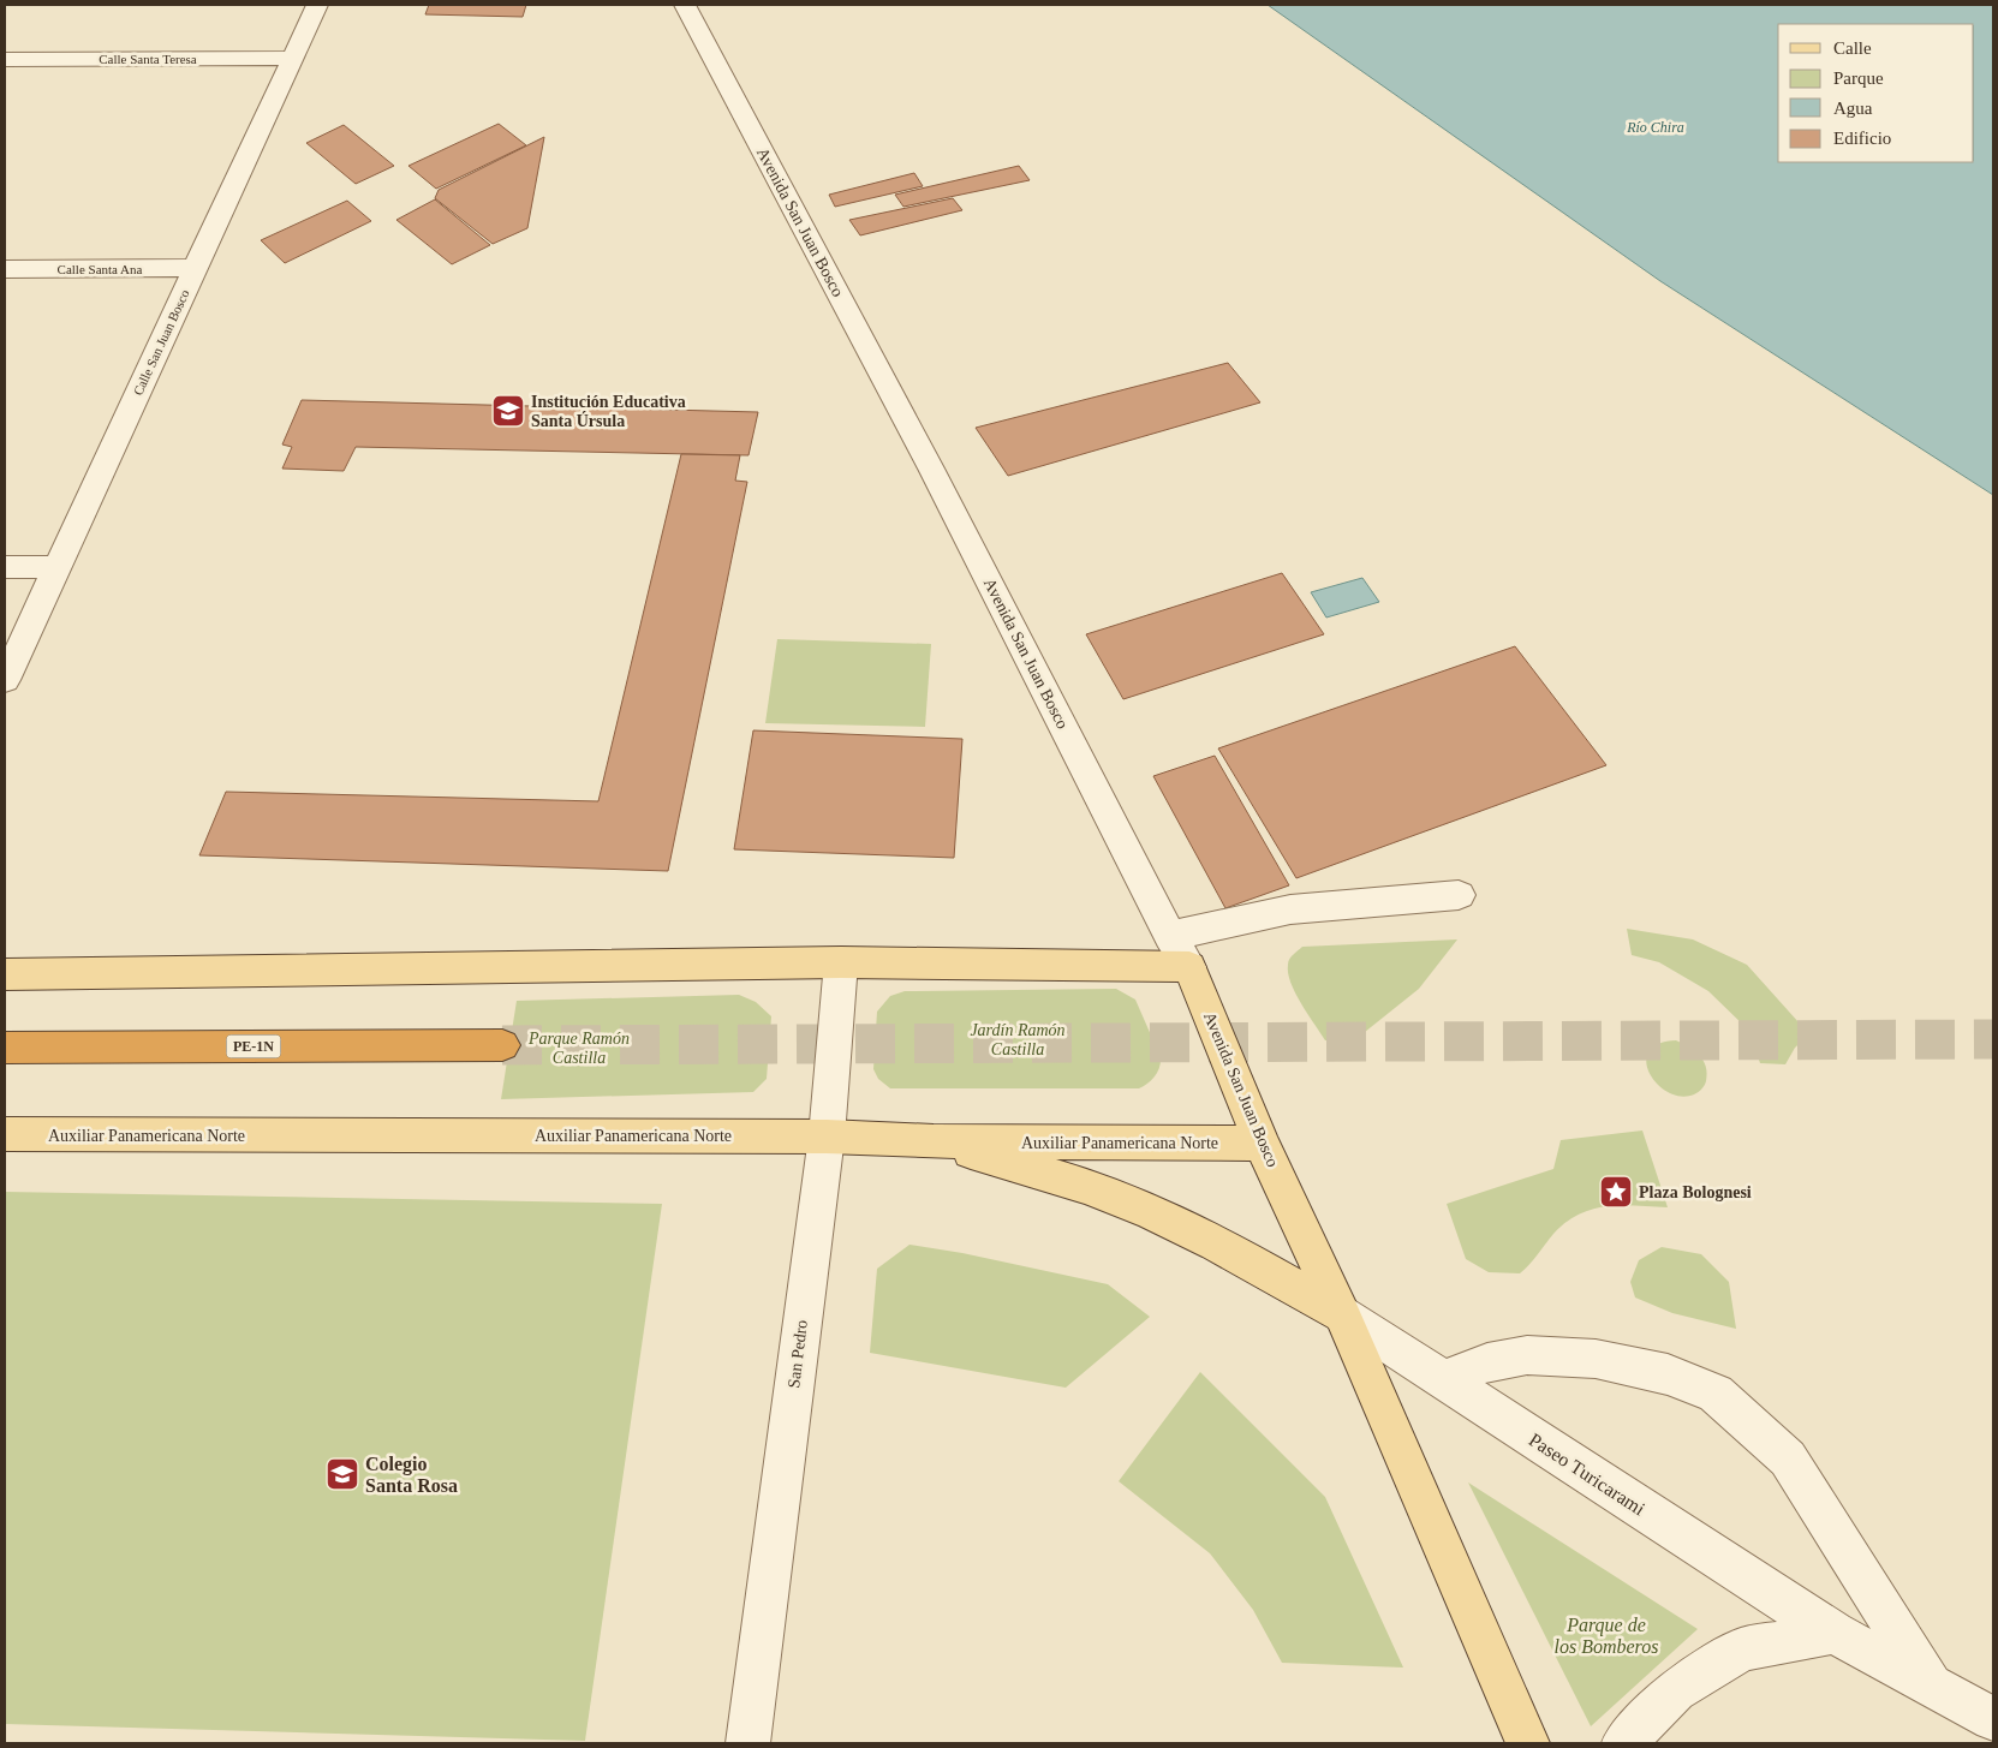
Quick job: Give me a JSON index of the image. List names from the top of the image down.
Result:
{
  "streets": {
    "highway": ["PE-1N"],
    "main road": ["Avenida San Juan Bosco", "Auxiliar Panamericana Norte"],
    "street": [
      "Calle Santa Teresa",
      "Calle Santa Ana",
      "Calle San Juan Bosco",
      "San Pedro",
      "Paseo Turicarami"
    ]
  },
  "crossings": [
    ["Calle Santa Teresa", "Calle San Juan Bosco"],
    ["Avenida San Juan Bosco", "Auxiliar Panamericana Norte"],
    ["Avenida San Juan Bosco", "Paseo Turicarami"],
    ["Calle Santa Ana", "Calle San Juan Bosco"],
    ["Auxiliar Panamericana Norte", "San Pedro"]
  ],
  "water": ["Río Chira"],
  "parks": ["Jardín Ramón Castilla", "Parque Ramón Castilla", "Parque de los Bomberos"],
  "places": {
    "school or university": ["Institución Educativa Santa Úrsula", "Colegio Santa Rosa"],
    "place": ["Plaza Bolognesi"]
  },
  "legend": [
    "Calle",
    "Parque",
    "Agua",
    "Edificio"
  ]
}
